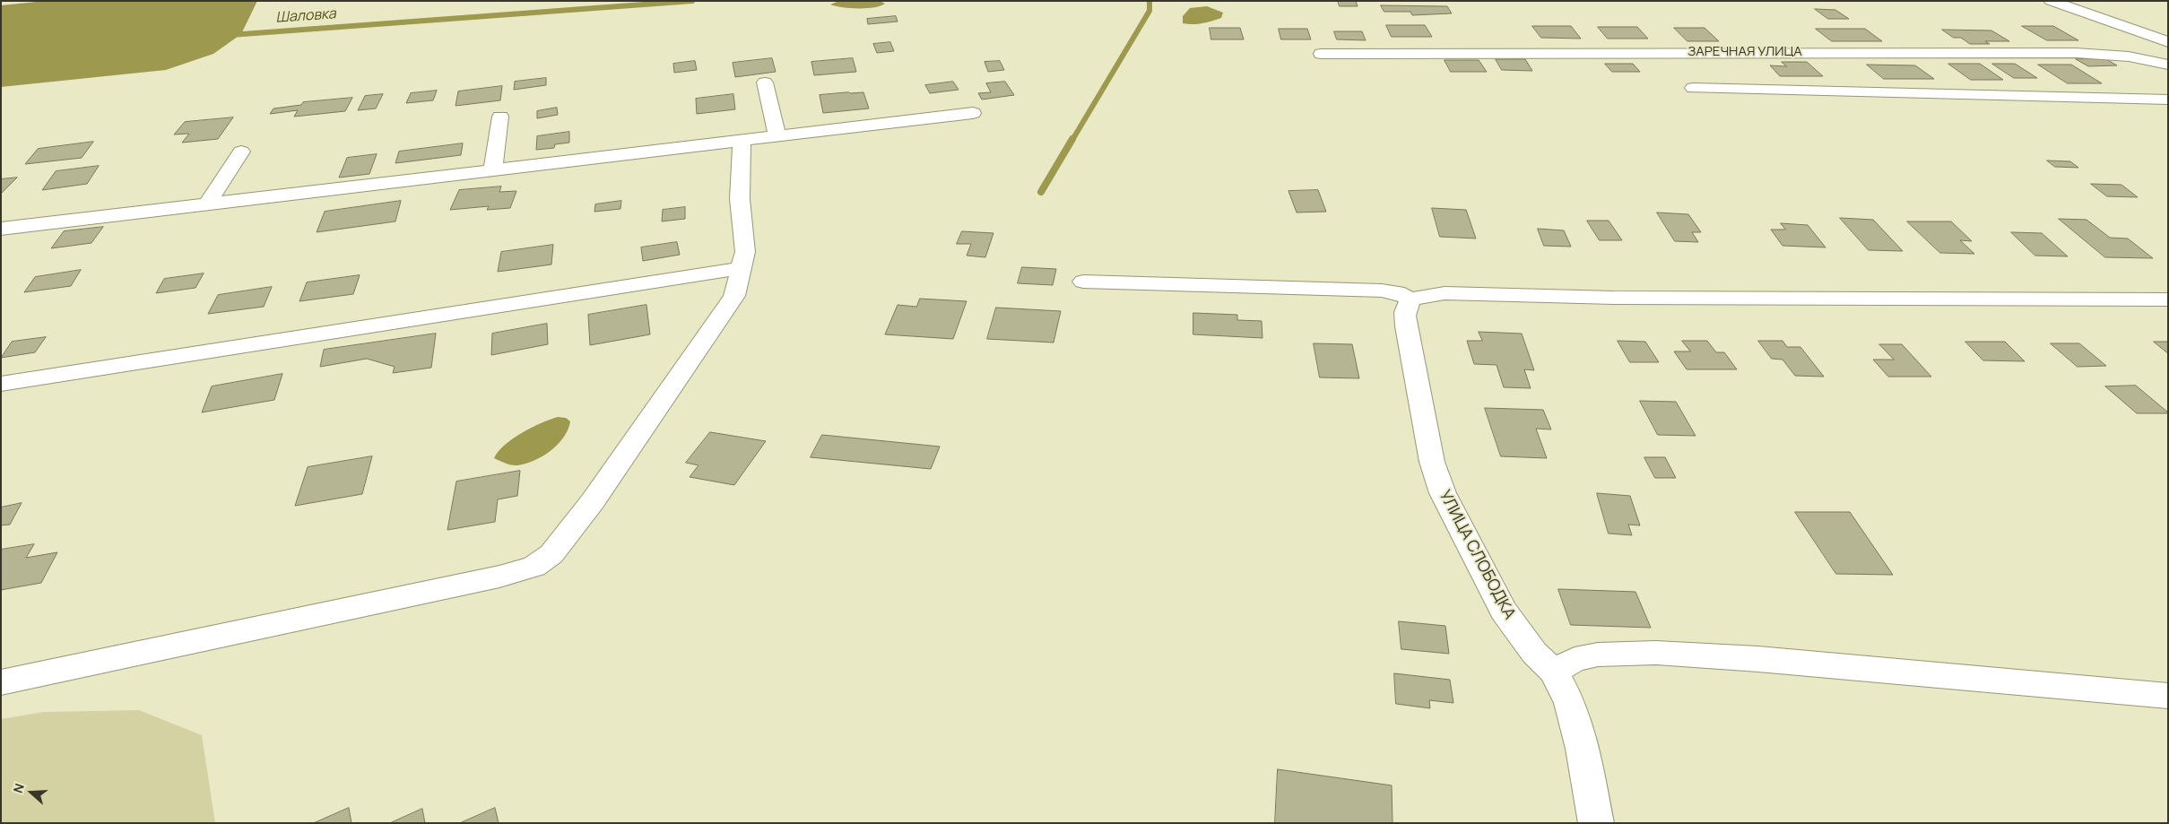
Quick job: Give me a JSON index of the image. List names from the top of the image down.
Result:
{
  "streets": {
    "street": ["ЗАРЕЧНАЯ УЛИЦА", "УЛИЦА СЛОБОДКА"]
  },
  "water": ["Шаловка"],
  "north": "left"
}
